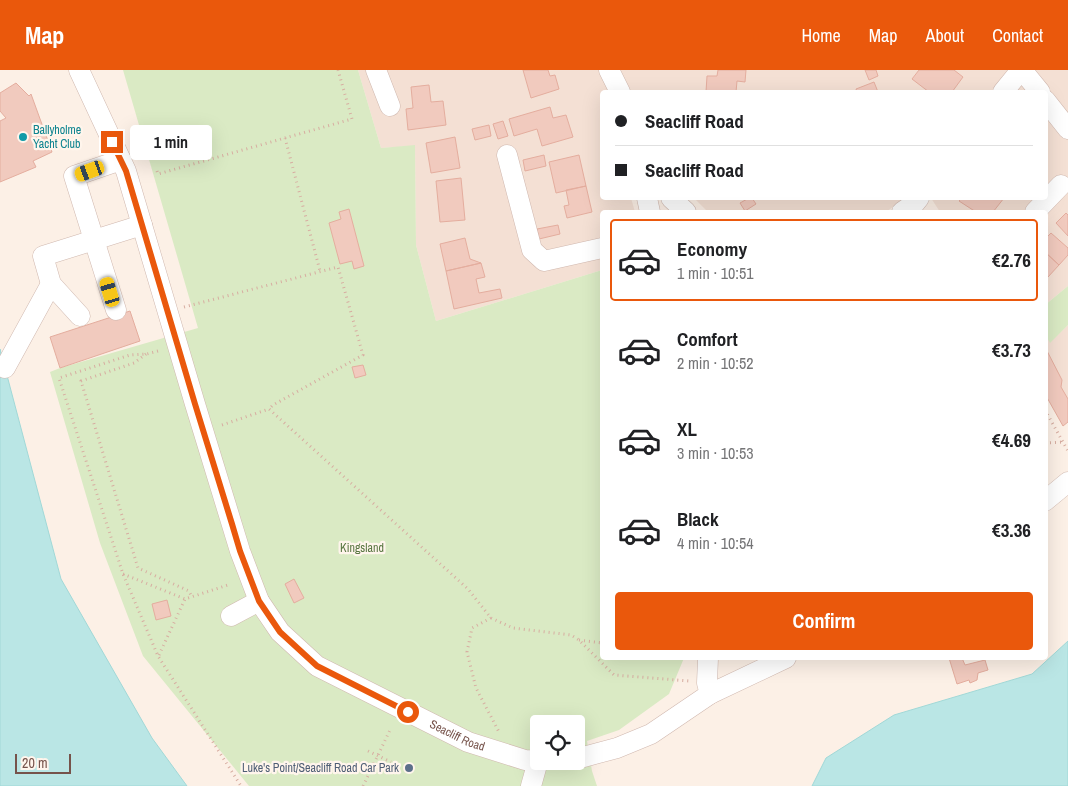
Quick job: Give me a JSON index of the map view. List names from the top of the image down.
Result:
{
  "streets": {
    "street": ["Seacliff Road"]
  },
  "parks": ["Kingsland"],
  "places": ["Ballyholme Yacht Club", "Luke's Point/Seacliff Road Car Park"],
  "scale_bar": "20 m",
  "page": {
    "header": "Map",
    "nav": [
      "Home",
      "Map",
      "About",
      "Contact"
    ],
    "banner": ["Seacliff Road", "Seacliff Road"],
    "bubble": "1 min",
    "list": [
      {
        "name": "Economy",
        "note": "1 min · 10:51",
        "value": "€2.76"
      },
      {
        "name": "Comfort",
        "note": "2 min · 10:52",
        "value": "€3.73"
      },
      {
        "name": "XL",
        "note": "3 min · 10:53",
        "value": "€4.69"
      },
      {
        "name": "Black",
        "note": "4 min · 10:54",
        "value": "€3.36"
      }
    ],
    "buttons": "Confirm",
    "scale": "20 m"
  }
}
